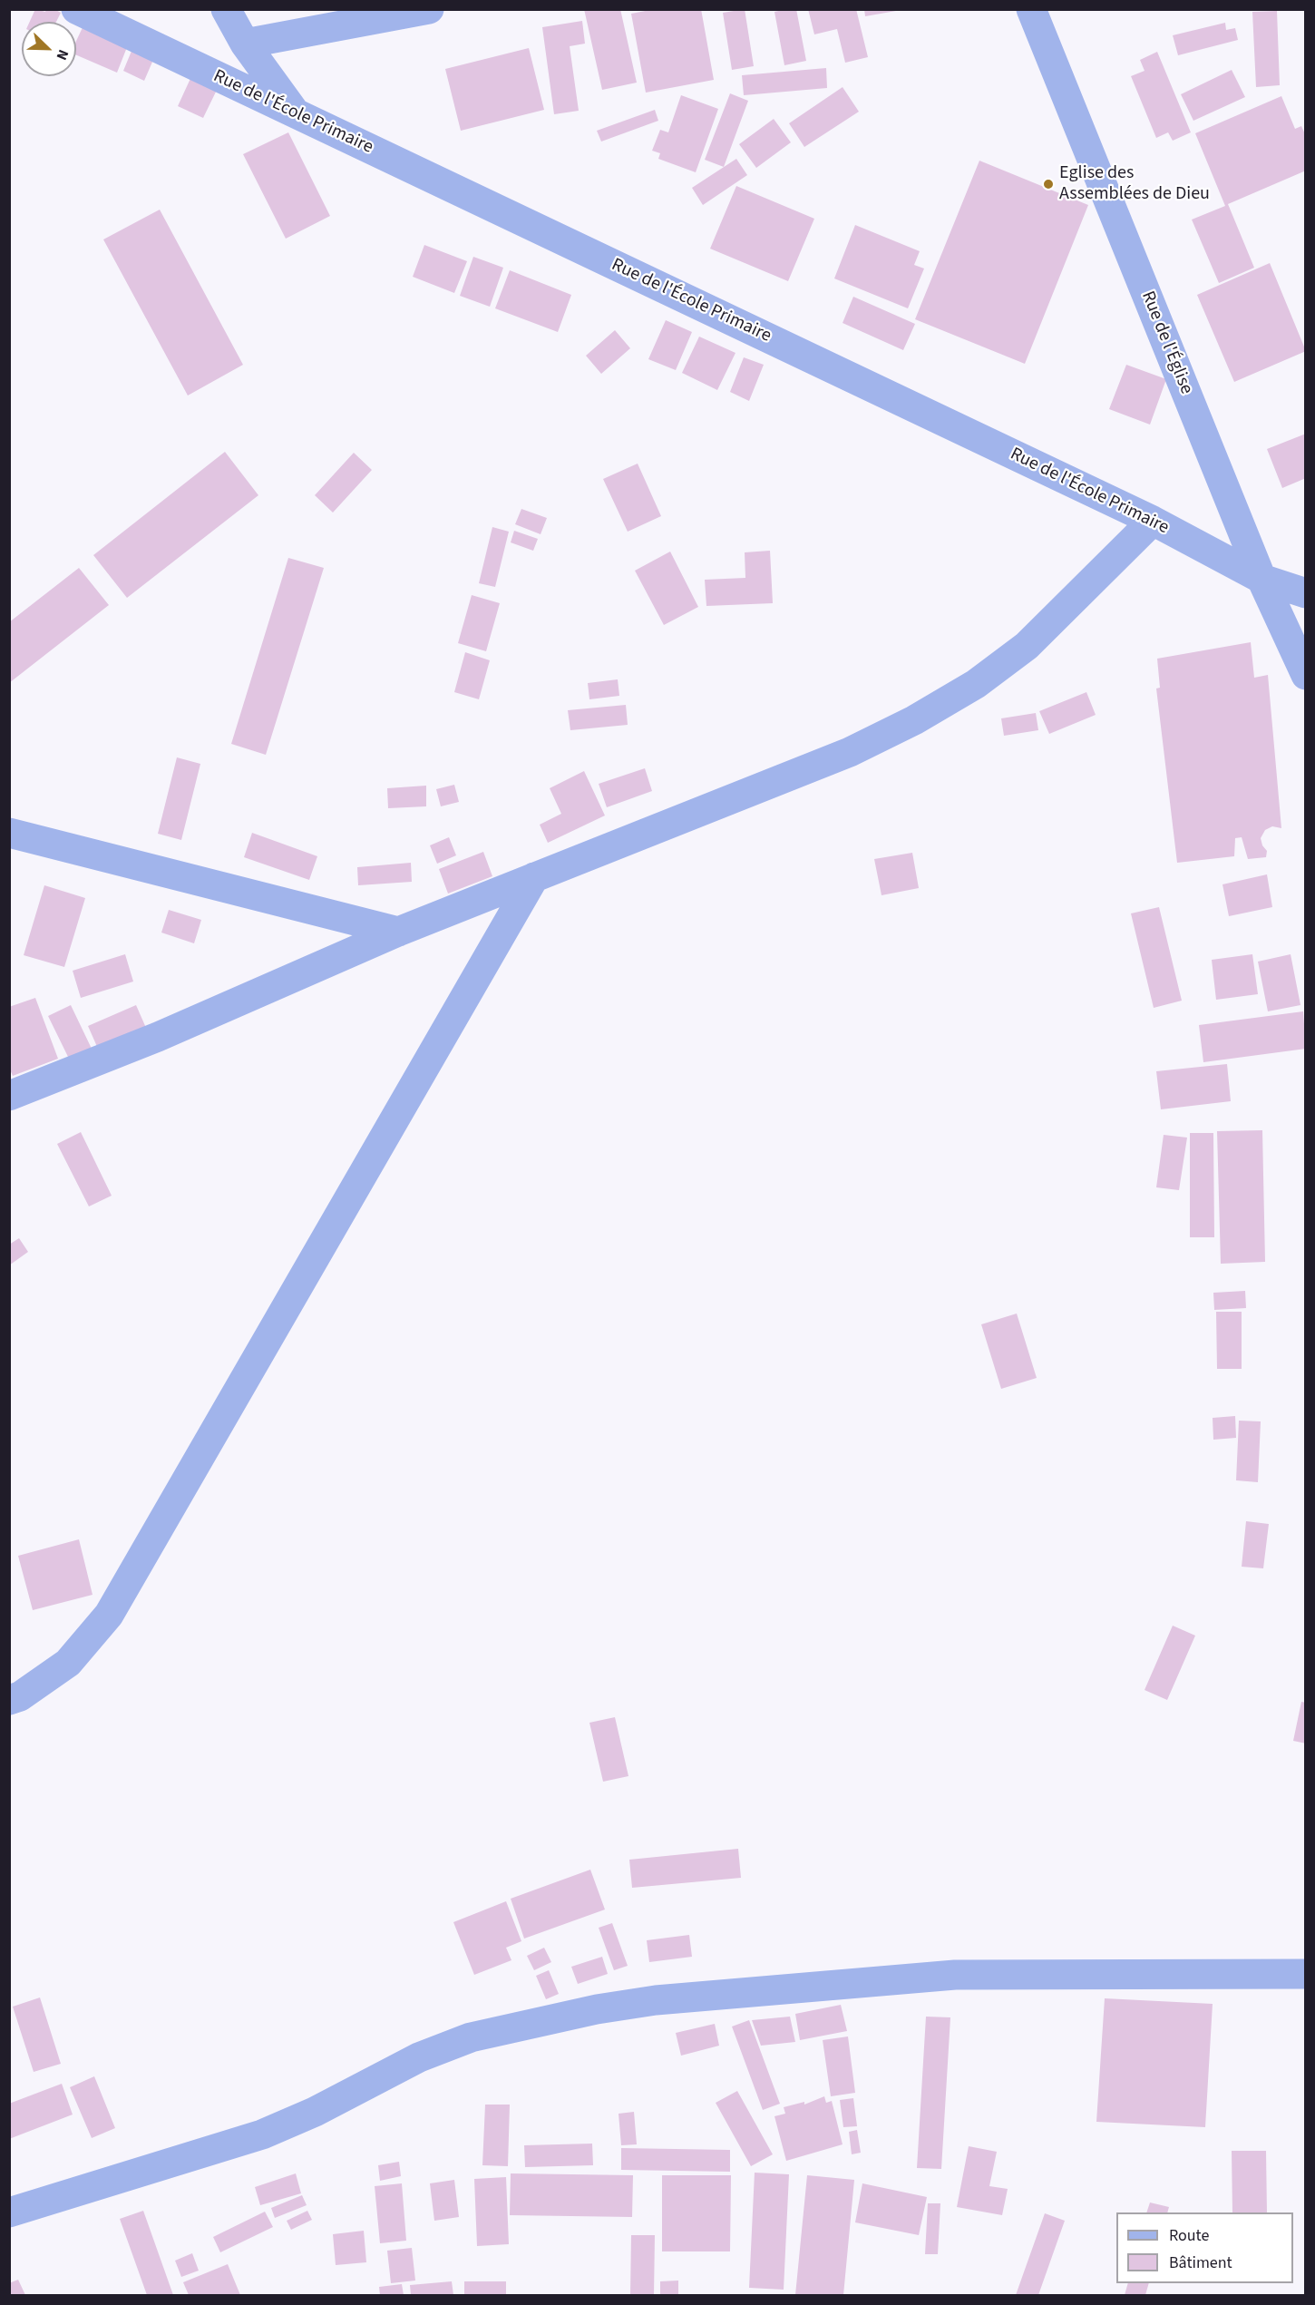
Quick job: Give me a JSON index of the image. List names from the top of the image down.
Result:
{
  "streets": {
    "street": ["Rue de l'École Primaire", "Rue de l'Église"]
  },
  "crossings": [
    ["Rue de l'École Primaire", "Rue de l'Église"]
  ],
  "places": ["Eglise des Assemblées de Dieu"],
  "legend": ["Route", "Bâtiment"],
  "north": "bottom right"
}
